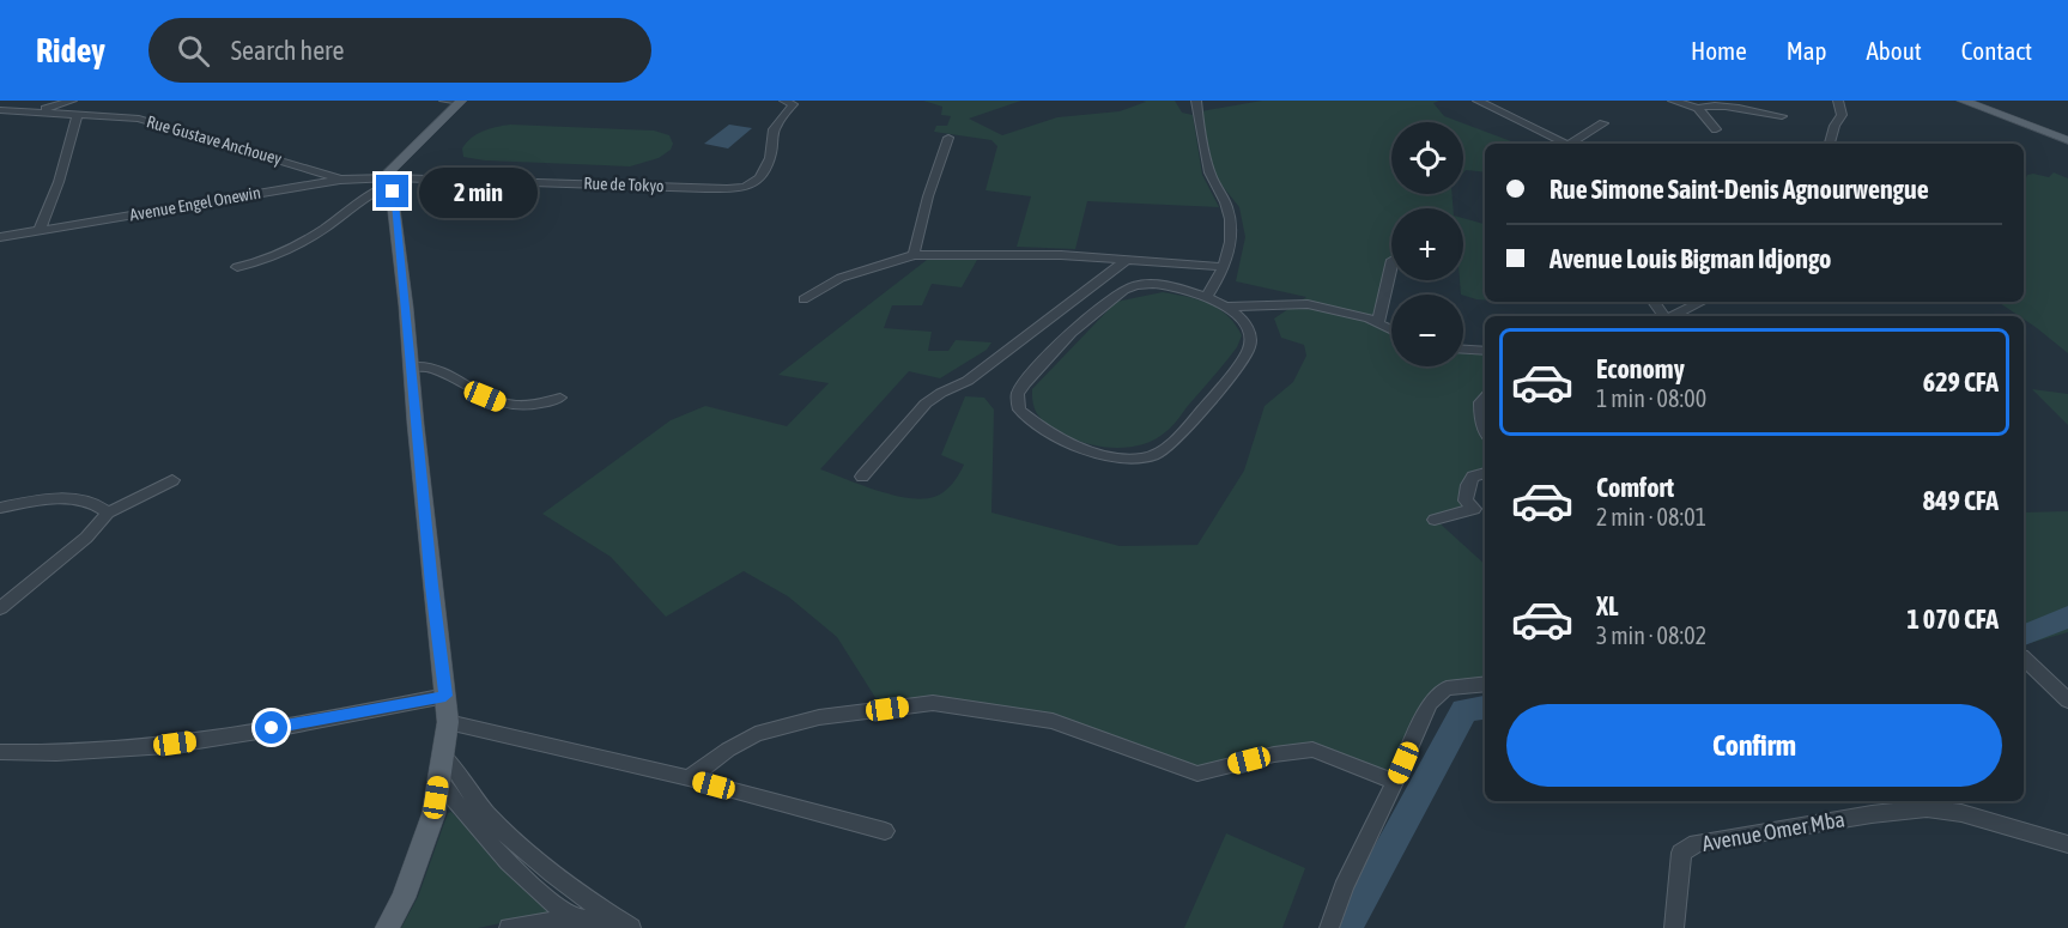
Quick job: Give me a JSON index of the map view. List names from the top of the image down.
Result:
{
  "streets": {
    "street": [
      "Rue Gustave Anchouey",
      "Rue de Tokyo",
      "Avenue Engel Onewin",
      "Avenue Omer Mba"
    ]
  },
  "crossings": [
    ["Rue Gustave Anchouey", "Avenue Engel Onewin"],
    ["Rue de Tokyo", "Avenue Engel Onewin"]
  ],
  "page": {
    "header": "Ridey",
    "search": "Search here",
    "nav": [
      "Home",
      "Map",
      "About",
      "Contact"
    ],
    "map_buttons": ["+", "−"],
    "banner": ["Rue Simone Saint-Denis Agnourwengue", "Avenue Louis Bigman Idjongo"],
    "bubble": "2 min",
    "list": [
      {
        "name": "Economy",
        "note": "1 min · 08:00",
        "value": "629 CFA"
      },
      {
        "name": "Comfort",
        "note": "2 min · 08:01",
        "value": "849 CFA"
      },
      {
        "name": "XL",
        "note": "3 min · 08:02",
        "value": "1 070 CFA"
      }
    ],
    "buttons": "Confirm"
  }
}
